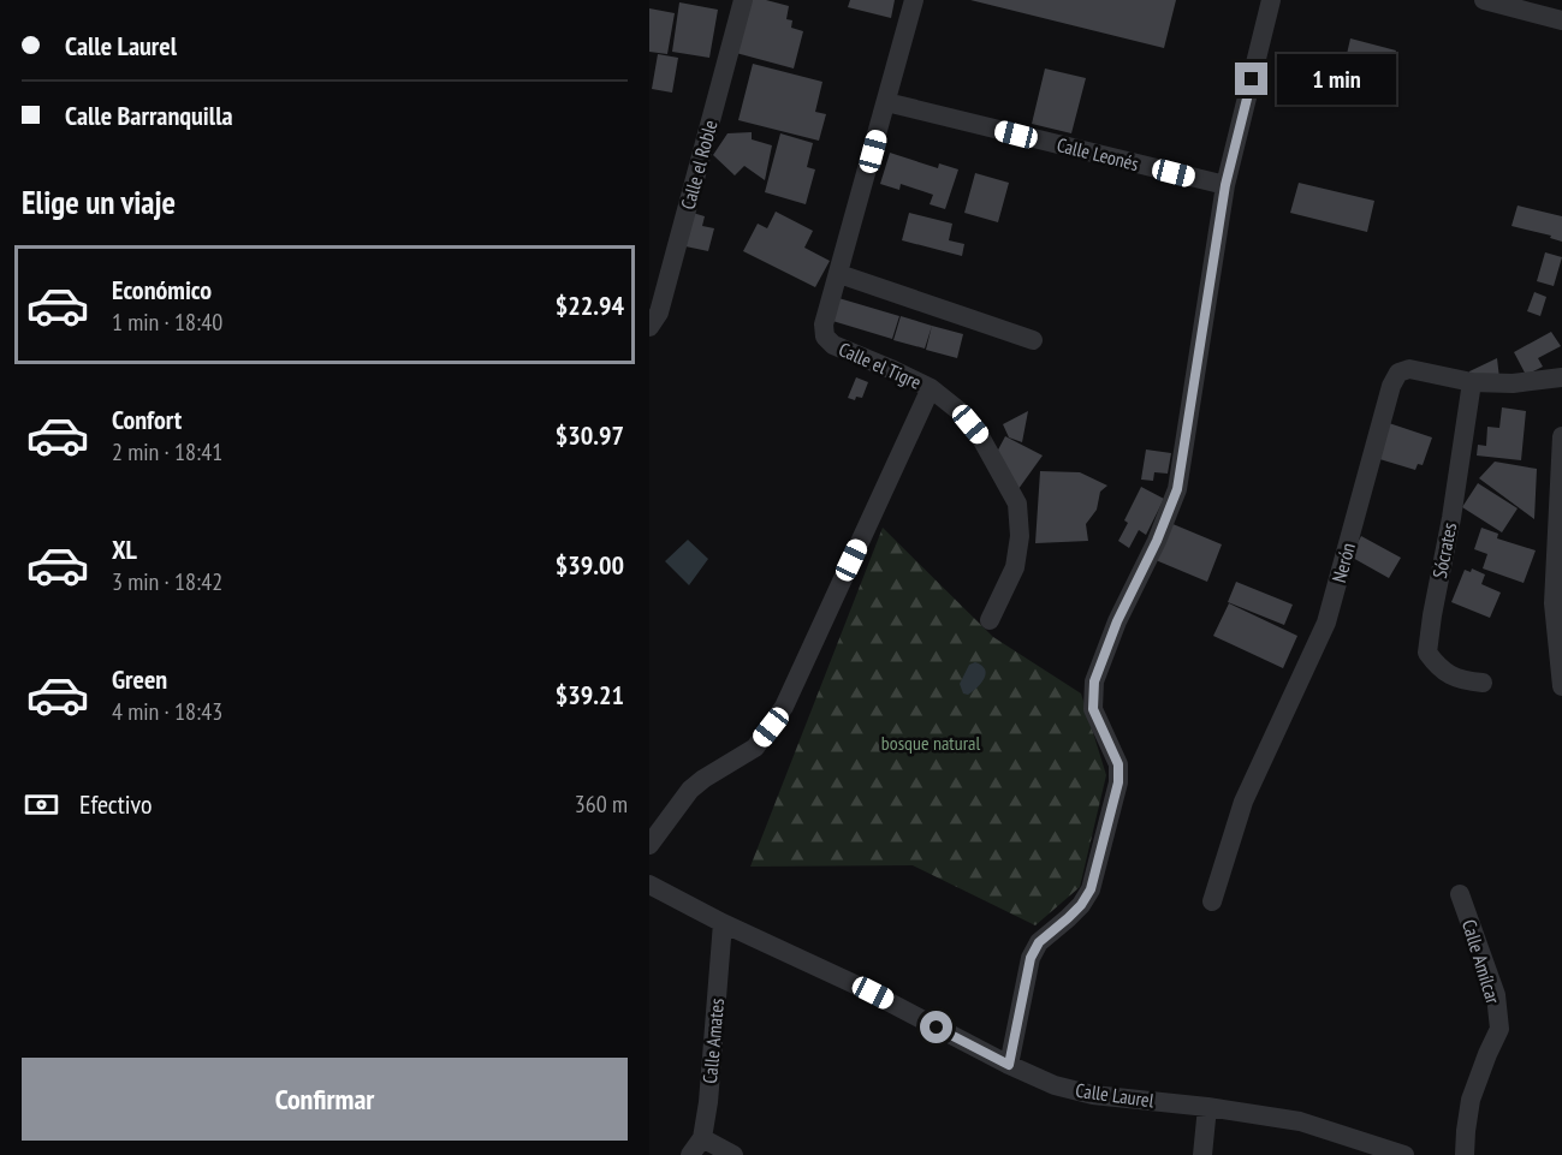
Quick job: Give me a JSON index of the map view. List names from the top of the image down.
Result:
{
  "streets": {
    "street": [
      "Calle Leonés",
      "Calle el Roble",
      "Calle el Tigre",
      "Sócrates",
      "Nerón",
      "Calle Amílcar",
      "Calle Amates",
      "Calle Laurel"
    ]
  },
  "crossings": [
    ["Calle Leonés", "Calle el Tigre"],
    ["Sócrates", "Nerón"],
    ["Calle Amates", "Calle Laurel"]
  ],
  "parks": ["bosque natural"],
  "page": {
    "banner": ["Calle Laurel", "Calle Barranquilla"],
    "bubble": "1 min",
    "heading": "Elige un viaje",
    "list": [
      {
        "name": "Económico",
        "note": "1 min · 18:40",
        "value": "$22.94"
      },
      {
        "name": "Confort",
        "note": "2 min · 18:41",
        "value": "$30.97"
      },
      {
        "name": "XL",
        "note": "3 min · 18:42",
        "value": "$39.00"
      },
      {
        "name": "Green",
        "note": "4 min · 18:43",
        "value": "$39.21"
      }
    ],
    "pay": ["Efectivo", "360 m"],
    "buttons": "Confirmar"
  }
}
